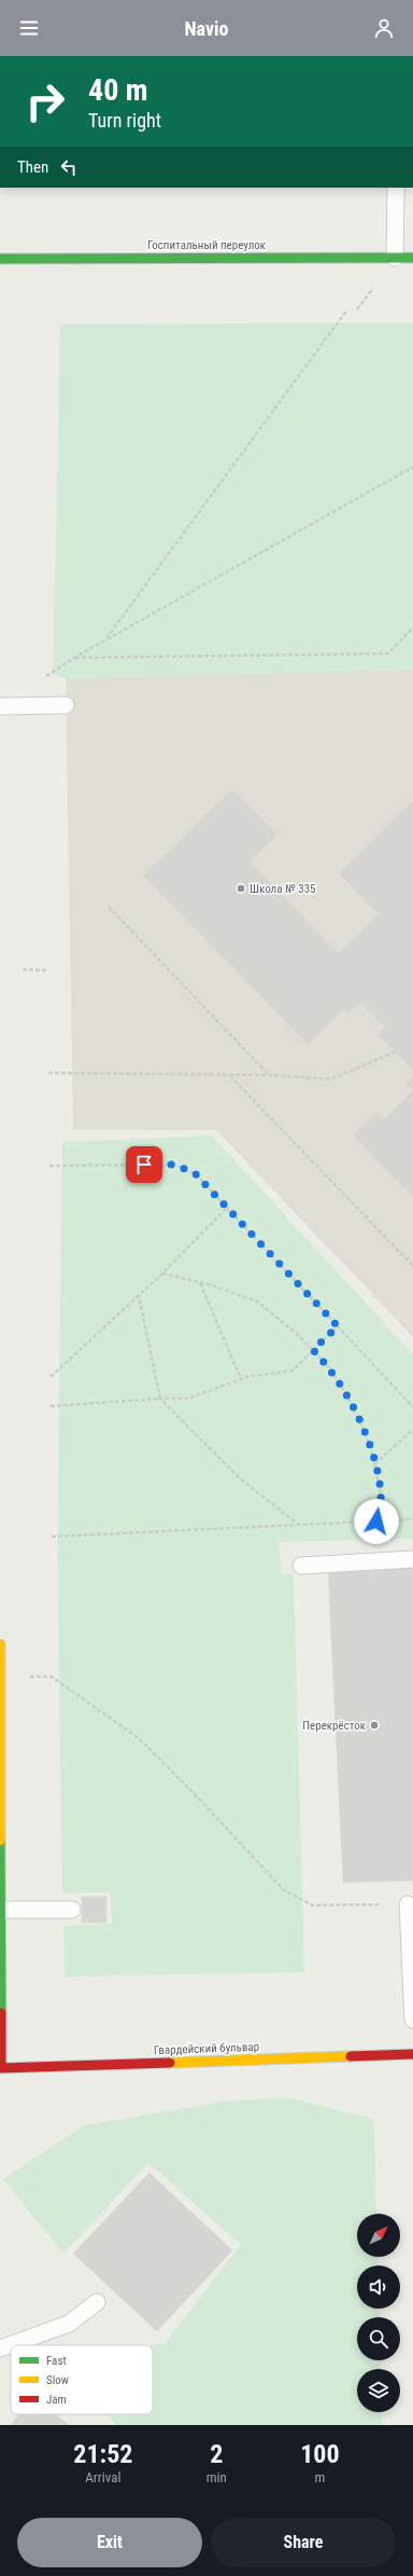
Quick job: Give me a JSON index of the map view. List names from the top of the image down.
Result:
{
  "streets": {
    "street": ["Госпитальный переулок", "Гвардейский бульвар"]
  },
  "places": ["Школа № 335", "Перекрёсток"],
  "legend": ["Fast", "Slow", "Jam"],
  "north": "top right",
  "page": {
    "header": "Navio",
    "turn": ["40 m", "Turn right"],
    "then": "Then",
    "eta": [
      "21:52",
      "Arrival",
      "2",
      "min",
      "100",
      "m"
    ],
    "buttons": ["Exit", "Share"]
  }
}
